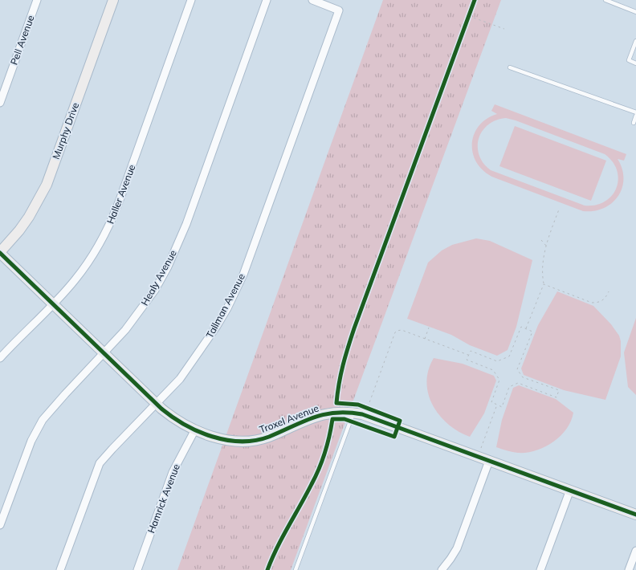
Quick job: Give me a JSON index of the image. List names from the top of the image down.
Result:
{
  "streets": {
    "street": [
      "Pell Avenue",
      "Murphy Drive",
      "Haller Avenue",
      "Healy Avenue",
      "Tallman Avenue",
      "Troxel Avenue",
      "Hamrick Avenue"
    ]
  },
  "crossings": [
    ["Murphy Drive", "Troxel Avenue"],
    ["Haller Avenue", "Troxel Avenue"],
    ["Healy Avenue", "Troxel Avenue"],
    ["Tallman Avenue", "Troxel Avenue"],
    ["Troxel Avenue", "Hamrick Avenue"]
  ]
}
